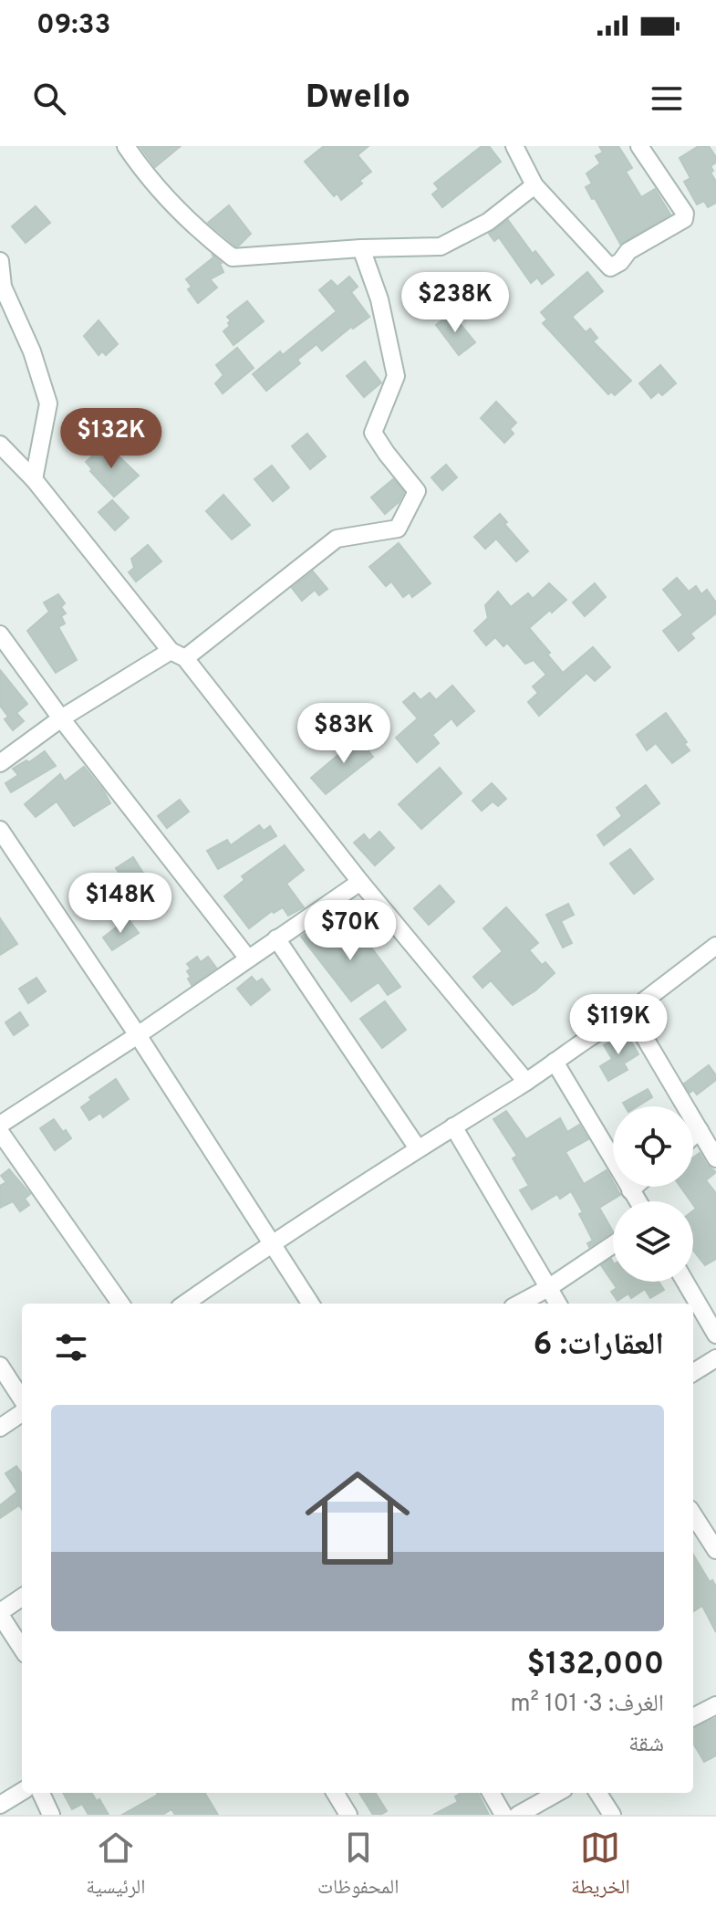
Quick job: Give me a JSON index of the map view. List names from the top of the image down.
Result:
{
  "page": {
    "status": "09:33",
    "header": "Dwello",
    "price": [
      "$238K",
      "$132K",
      "$83K",
      "$148K",
      "$70K",
      "$119K"
    ],
    "heading": "العقارات: 6",
    "list": [
      {
        "name": "$132,000",
        "note": "الغرف: 3 · 101 m² · شقة"
      }
    ],
    "tabs": ["الخريطة", "المحفوظات", "الرئيسية"]
  }
}
